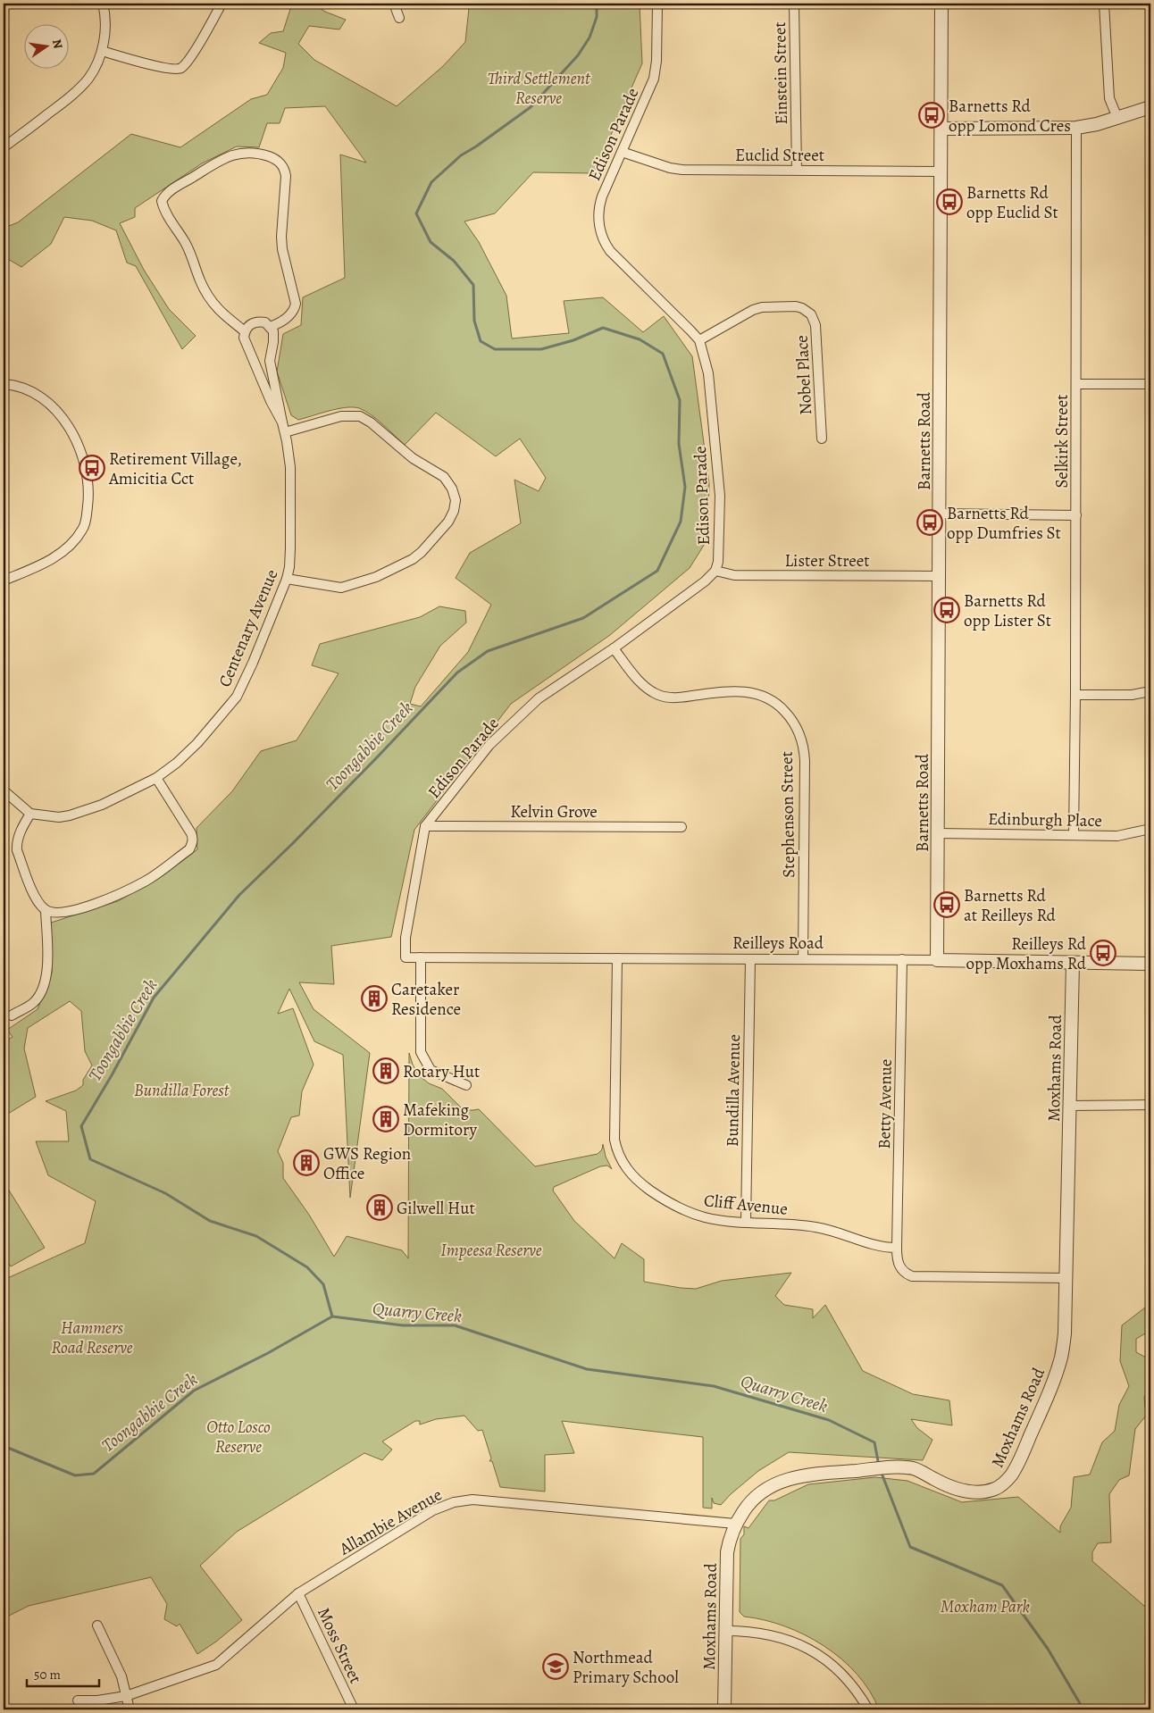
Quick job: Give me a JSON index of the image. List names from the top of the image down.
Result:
{
  "streets": {
    "street": [
      "Einstein Street",
      "Edison Parade",
      "Euclid Street",
      "Nobel Place",
      "Barnetts Road",
      "Selkirk Street",
      "Lister Street",
      "Centenary Avenue",
      "Kelvin Grove",
      "Stephenson Street",
      "Edinburgh Place",
      "Reilleys Road",
      "Moxhams Road",
      "Bundilla Avenue",
      "Betty Avenue",
      "Cliff Avenue",
      "Allambie Avenue",
      "Moss Street"
    ]
  },
  "crossings": [
    ["Einstein Street", "Euclid Street"],
    ["Edison Parade", "Euclid Street"],
    ["Edison Parade", "Nobel Place"],
    ["Edison Parade", "Lister Street"],
    ["Edison Parade", "Kelvin Grove"],
    ["Edison Parade", "Stephenson Street"],
    ["Edison Parade", "Reilleys Road"],
    ["Euclid Street", "Barnetts Road"],
    ["Barnetts Road", "Lister Street"],
    ["Barnetts Road", "Edinburgh Place"],
    ["Barnetts Road", "Reilleys Road"],
    ["Selkirk Street", "Edinburgh Place"],
    ["Stephenson Street", "Reilleys Road"],
    ["Reilleys Road", "Moxhams Road"],
    ["Reilleys Road", "Bundilla Avenue"],
    ["Reilleys Road", "Betty Avenue"],
    ["Reilleys Road", "Cliff Avenue"],
    ["Moxhams Road", "Allambie Avenue"],
    ["Bundilla Avenue", "Cliff Avenue"],
    ["Betty Avenue", "Cliff Avenue"],
    ["Allambie Avenue", "Moss Street"]
  ],
  "water": ["Toongabbie Creek", "Quarry Creek"],
  "parks": [
    "Third Settlement Reserve",
    "Bundilla Forest",
    "Impeesa Reserve",
    "Hammers Road Reserve",
    "Otto Losco Reserve",
    "Moxham Park"
  ],
  "places": {
    "bus stop": [
      "Barnetts Rd opp Lomond Cres",
      "Barnetts Rd opp Euclid St",
      "Retirement Village, Amicitia Cct",
      "Barnetts Rd opp Dumfries St",
      "Barnetts Rd opp Lister St",
      "Barnetts Rd at Reilleys Rd",
      "Reilleys Rd opp Moxhams Rd"
    ],
    "building": [
      "Caretaker Residence",
      "Rotary Hut",
      "Mafeking Dormitory",
      "GWS Region Office",
      "Gilwell Hut"
    ],
    "school or university": ["Northmead Primary School"]
  },
  "scale_bar": "50 m",
  "north": "right"
}
